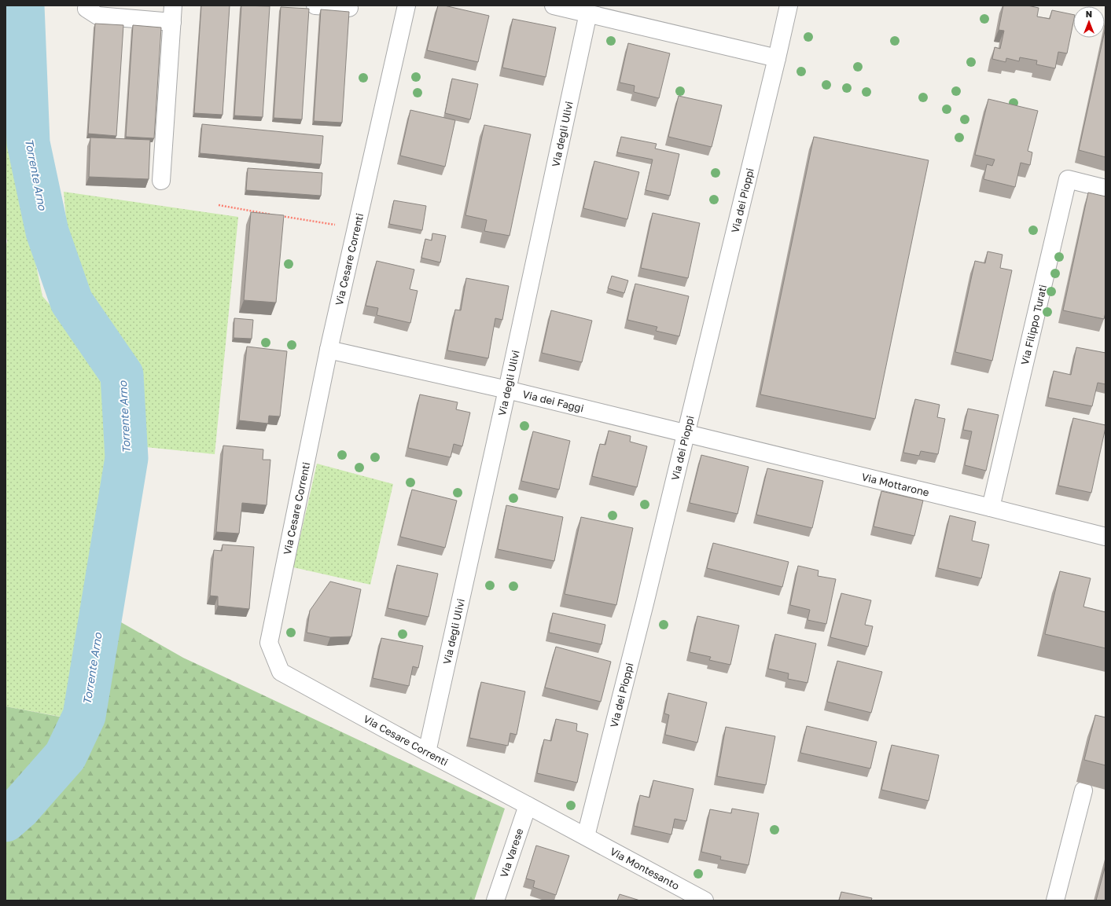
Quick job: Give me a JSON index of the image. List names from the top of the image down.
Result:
{
  "streets": {
    "street": [
      "Via degli Ulivi",
      "Via dei Pioppi",
      "Via Cesare Correnti",
      "Via Filippo Turati",
      "Via dei Faggi",
      "Via Mottarone",
      "Via Varese",
      "Via Montesanto"
    ]
  },
  "crossings": [
    ["Via degli Ulivi", "Via Cesare Correnti"],
    ["Via degli Ulivi", "Via dei Faggi"],
    ["Via dei Pioppi", "Via Cesare Correnti"],
    ["Via dei Pioppi", "Via dei Faggi"],
    ["Via dei Pioppi", "Via Mottarone"],
    ["Via dei Pioppi", "Via Montesanto"],
    ["Via Cesare Correnti", "Via dei Faggi"],
    ["Via Cesare Correnti", "Via Varese"],
    ["Via Cesare Correnti", "Via Montesanto"],
    ["Via Filippo Turati", "Via Mottarone"],
    ["Via dei Faggi", "Via Mottarone"]
  ],
  "water": ["Torrente Arno"],
  "north": "top"
}
